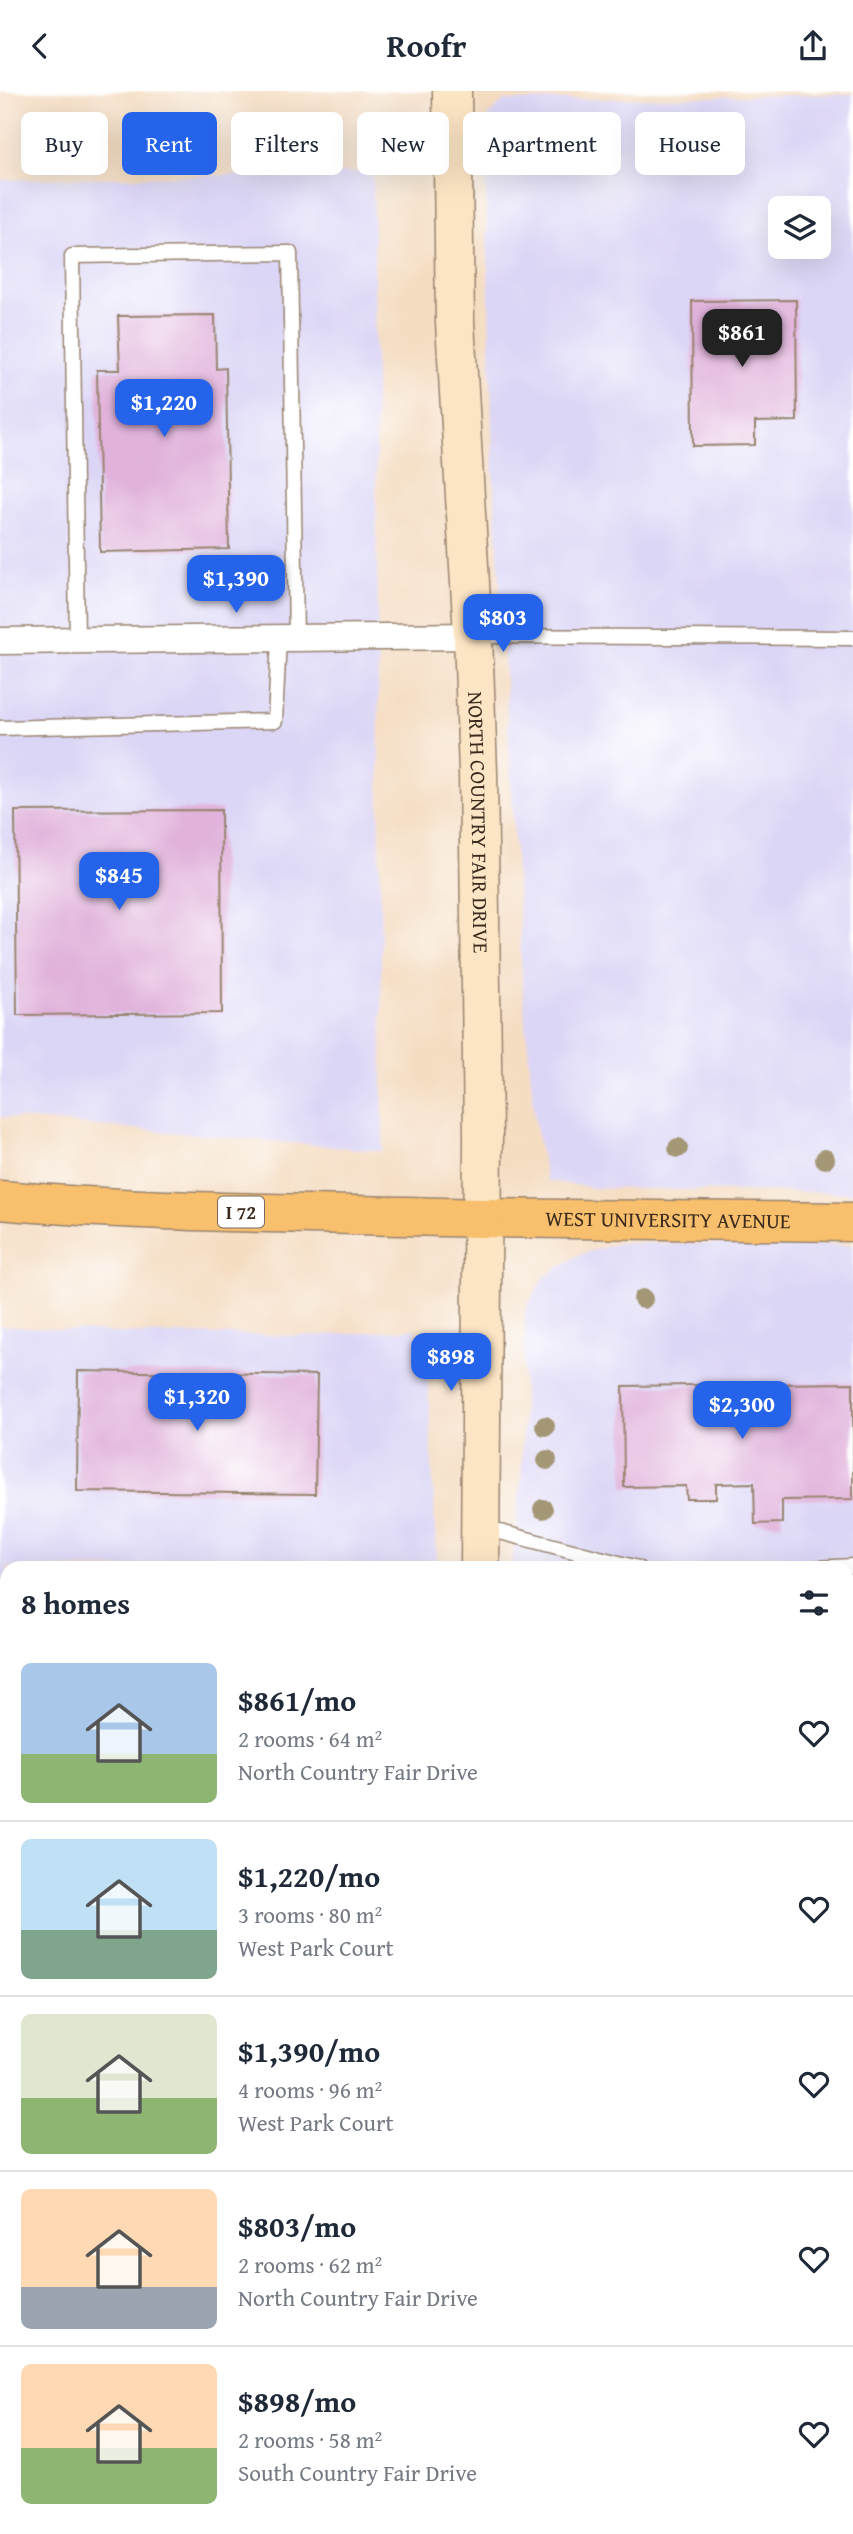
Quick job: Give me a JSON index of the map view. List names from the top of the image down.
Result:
{
  "streets": {
    "main road": ["I 72", "WEST UNIVERSITY AVENUE"],
    "street": ["NORTH COUNTRY FAIR DRIVE"]
  },
  "crossings": [
    ["NORTH COUNTRY FAIR DRIVE", "I 72"],
    ["NORTH COUNTRY FAIR DRIVE", "WEST UNIVERSITY AVENUE"],
    ["I 72", "WEST UNIVERSITY AVENUE"]
  ],
  "page": {
    "header": "Roofr",
    "chip": [
      "Buy",
      "Rent",
      "Filters",
      "New",
      "Apartment",
      "House"
    ],
    "price": [
      "$861",
      "$1,220",
      "$1,390",
      "$803",
      "$845",
      "$898",
      "$1,320",
      "$2,300"
    ],
    "heading": "8 homes",
    "list": [
      {
        "name": "$861/mo",
        "note": "2 rooms · 64 m² · North Country Fair Drive"
      },
      {
        "name": "$1,220/mo",
        "note": "3 rooms · 80 m² · West Park Court"
      },
      {
        "name": "$1,390/mo",
        "note": "4 rooms · 96 m² · West Park Court"
      },
      {
        "name": "$803/mo",
        "note": "2 rooms · 62 m² · North Country Fair Drive"
      },
      {
        "name": "$898/mo",
        "note": "2 rooms · 58 m² · South Country Fair Drive"
      }
    ]
  }
}
